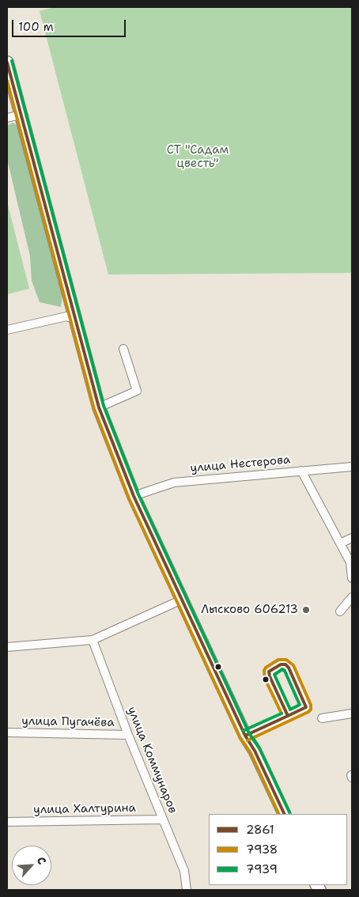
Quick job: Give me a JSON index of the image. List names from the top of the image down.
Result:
{
  "streets": {
    "street": [
      "улица Нестерова",
      "улица Пугачёва",
      "улица Коммунаров",
      "улица Халтурина"
    ]
  },
  "crossings": [
    ["улица Пугачёва", "улица Коммунаров"],
    ["улица Коммунаров", "улица Халтурина"]
  ],
  "parks": ["СТ \"Садам цвесть\""],
  "places": ["Лысково 606213"],
  "lines": ["transit line 7939", "transit line 2861", "transit line 7938"],
  "legend": ["2861", "7938", "7939"],
  "scale_bar": "100 m",
  "north": "top right"
}
